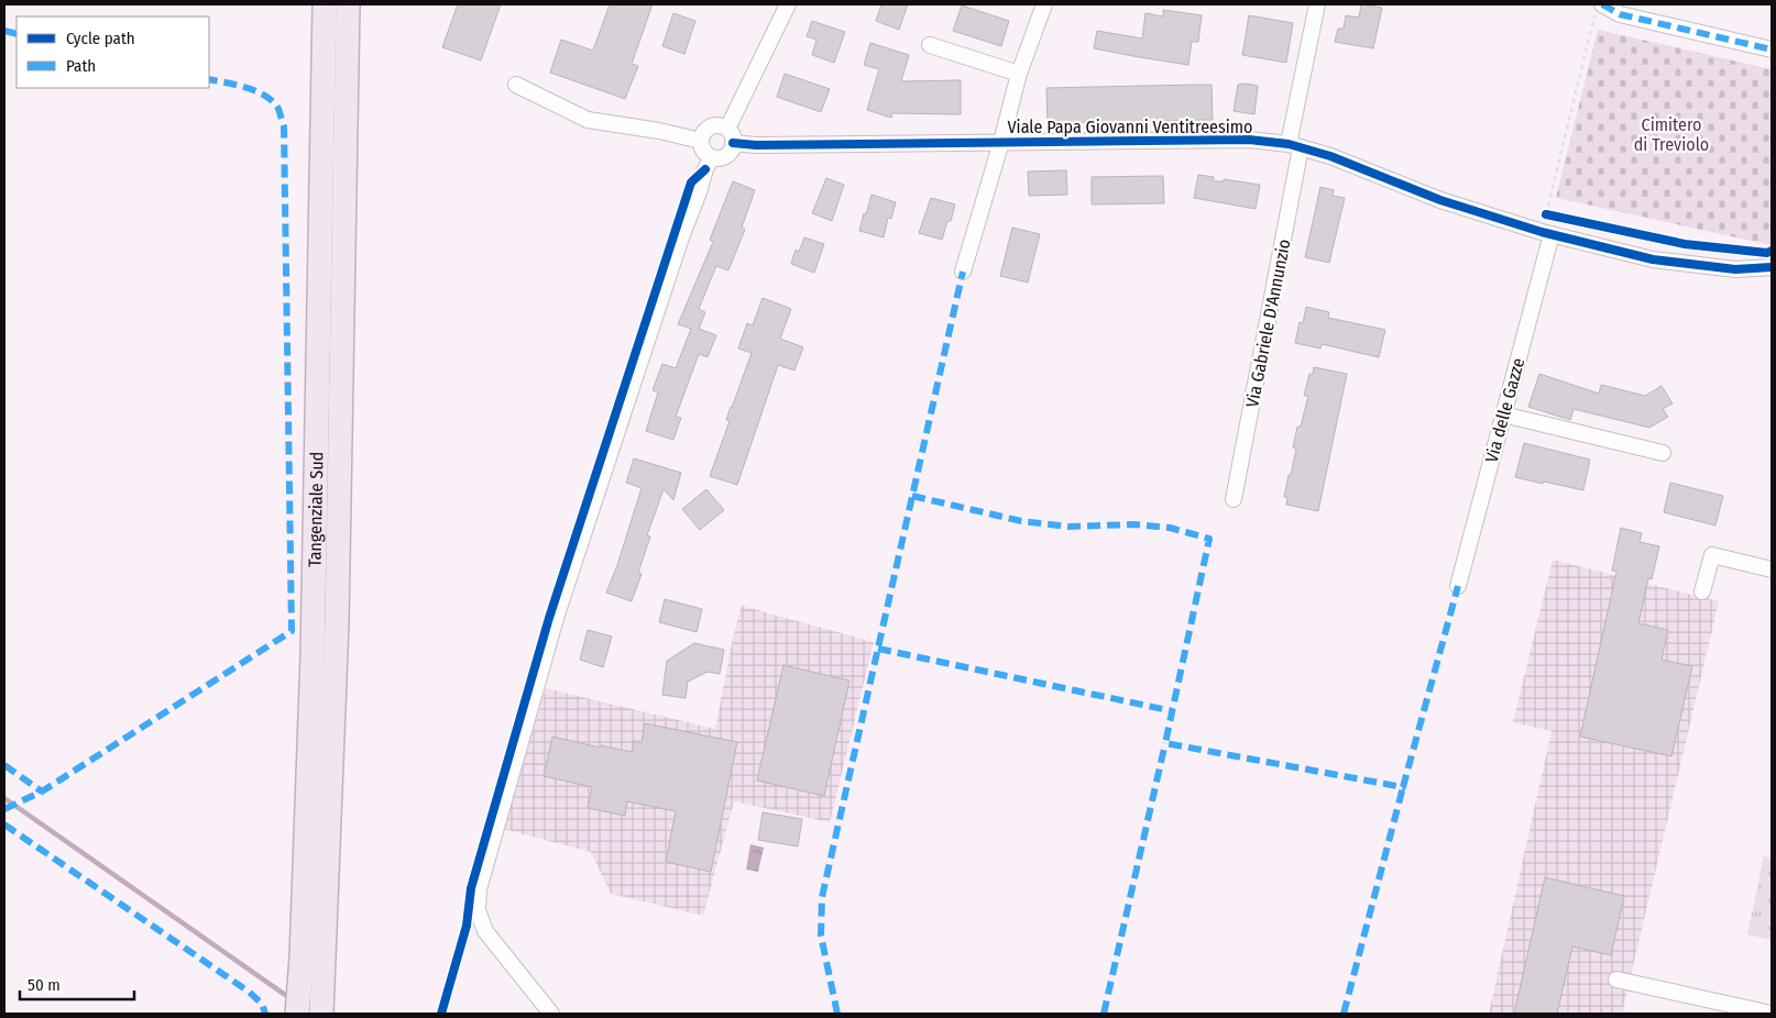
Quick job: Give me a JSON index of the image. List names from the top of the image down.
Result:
{
  "streets": {
    "highway": ["Tangenziale Sud"],
    "street": ["Viale Papa Giovanni Ventitreesimo", "Via Gabriele D'Annunzio", "Via delle Gazze"]
  },
  "crossings": [
    ["Viale Papa Giovanni Ventitreesimo", "Via Gabriele D'Annunzio"],
    ["Viale Papa Giovanni Ventitreesimo", "Via delle Gazze"]
  ],
  "parks": ["Cimitero di Treviolo"],
  "legend": ["Cycle path", "Path"],
  "scale_bar": "50 m"
}
